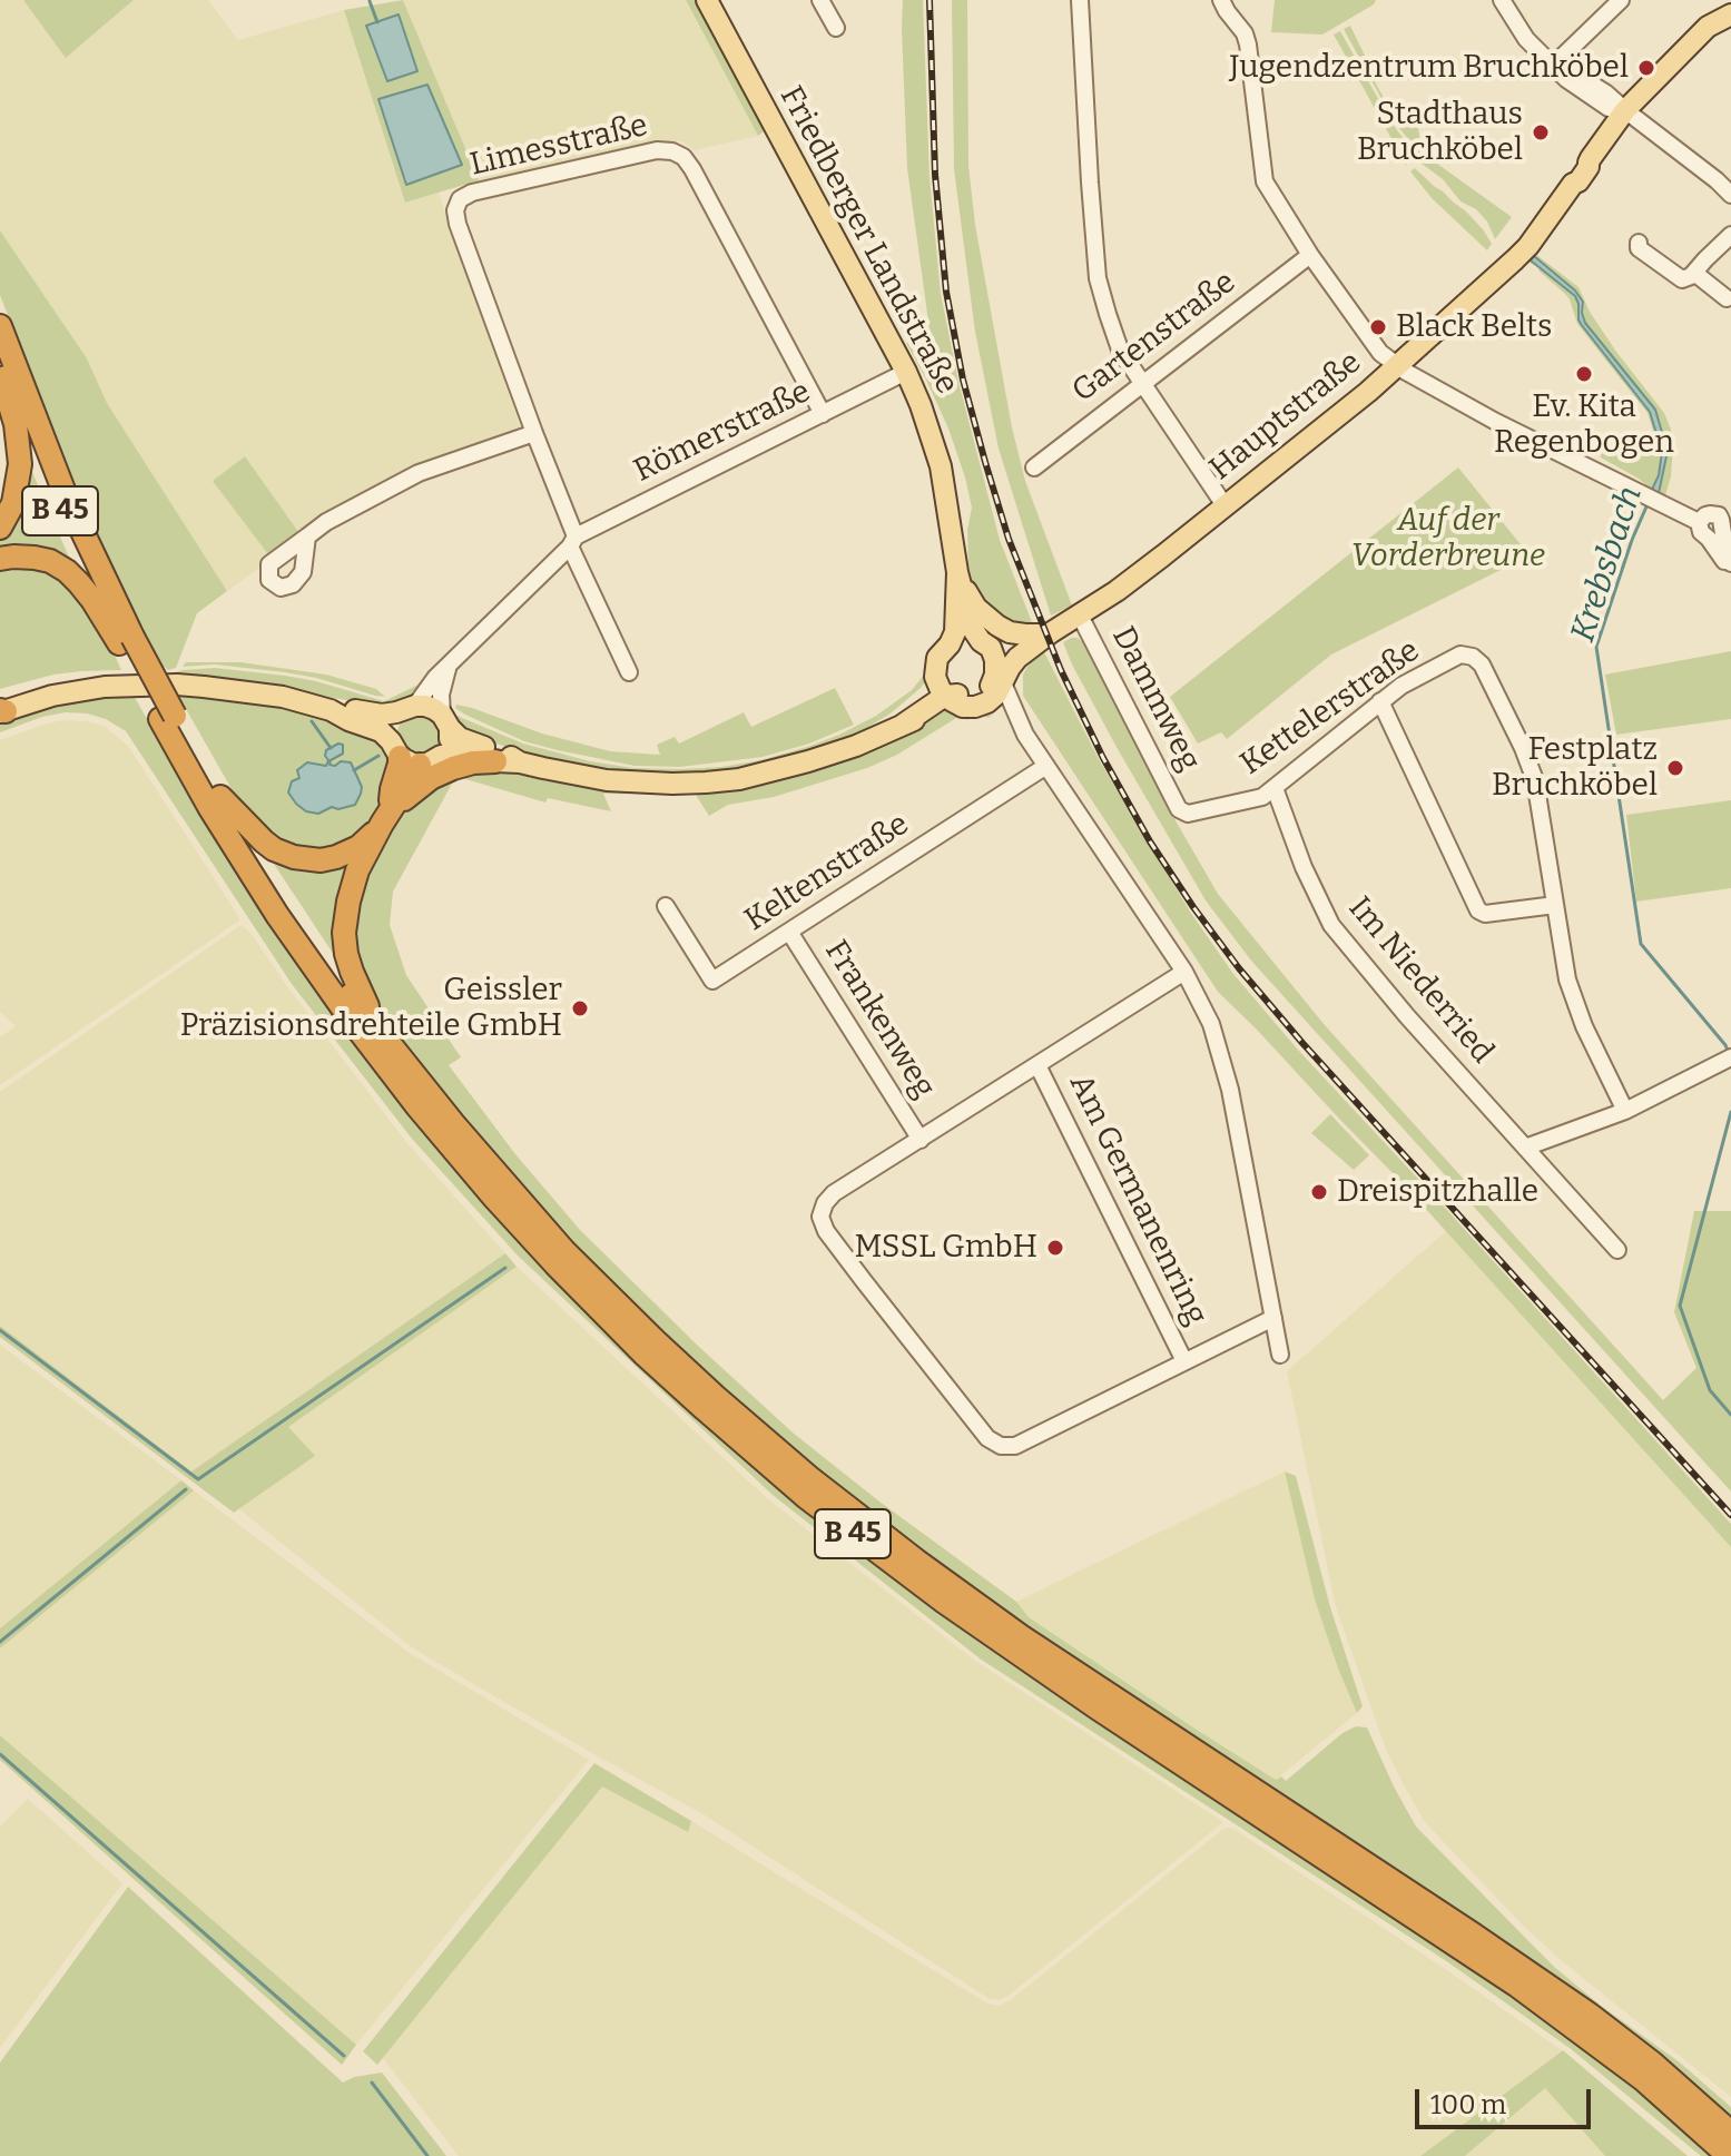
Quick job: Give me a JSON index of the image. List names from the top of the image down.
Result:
{
  "streets": {
    "highway": ["B 45"],
    "main road": ["Friedberger Landstraße", "Hauptstraße"],
    "street": [
      "Limesstraße",
      "Gartenstraße",
      "Römerstraße",
      "Dammweg",
      "Kettelerstraße",
      "Keltenstraße",
      "Im Niederried",
      "Frankenweg",
      "Am Germanenring"
    ]
  },
  "crossings": [
    ["Limesstraße", "Römerstraße"],
    ["Friedberger Landstraße", "Hauptstraße"],
    ["Friedberger Landstraße", "Römerstraße"],
    ["Friedberger Landstraße", "Keltenstraße"],
    ["Friedberger Landstraße", "Am Germanenring"],
    ["Hauptstraße", "Dammweg"],
    ["Dammweg", "Kettelerstraße"],
    ["Kettelerstraße", "Im Niederried"],
    ["Keltenstraße", "Frankenweg"],
    ["Frankenweg", "Am Germanenring"]
  ],
  "water": ["Krebsbach"],
  "parks": ["Auf der Vorderbreune"],
  "places": [
    "Jugendzentrum Bruchköbel",
    "Stadthaus Bruchköbel",
    "Black Belts",
    "Ev. Kita Regenbogen",
    "Festplatz Bruchköbel",
    "Geissler Präzisionsdrehteile GmbH",
    "Dreispitzhalle",
    "MSSL GmbH"
  ],
  "scale_bar": "100 m"
}
